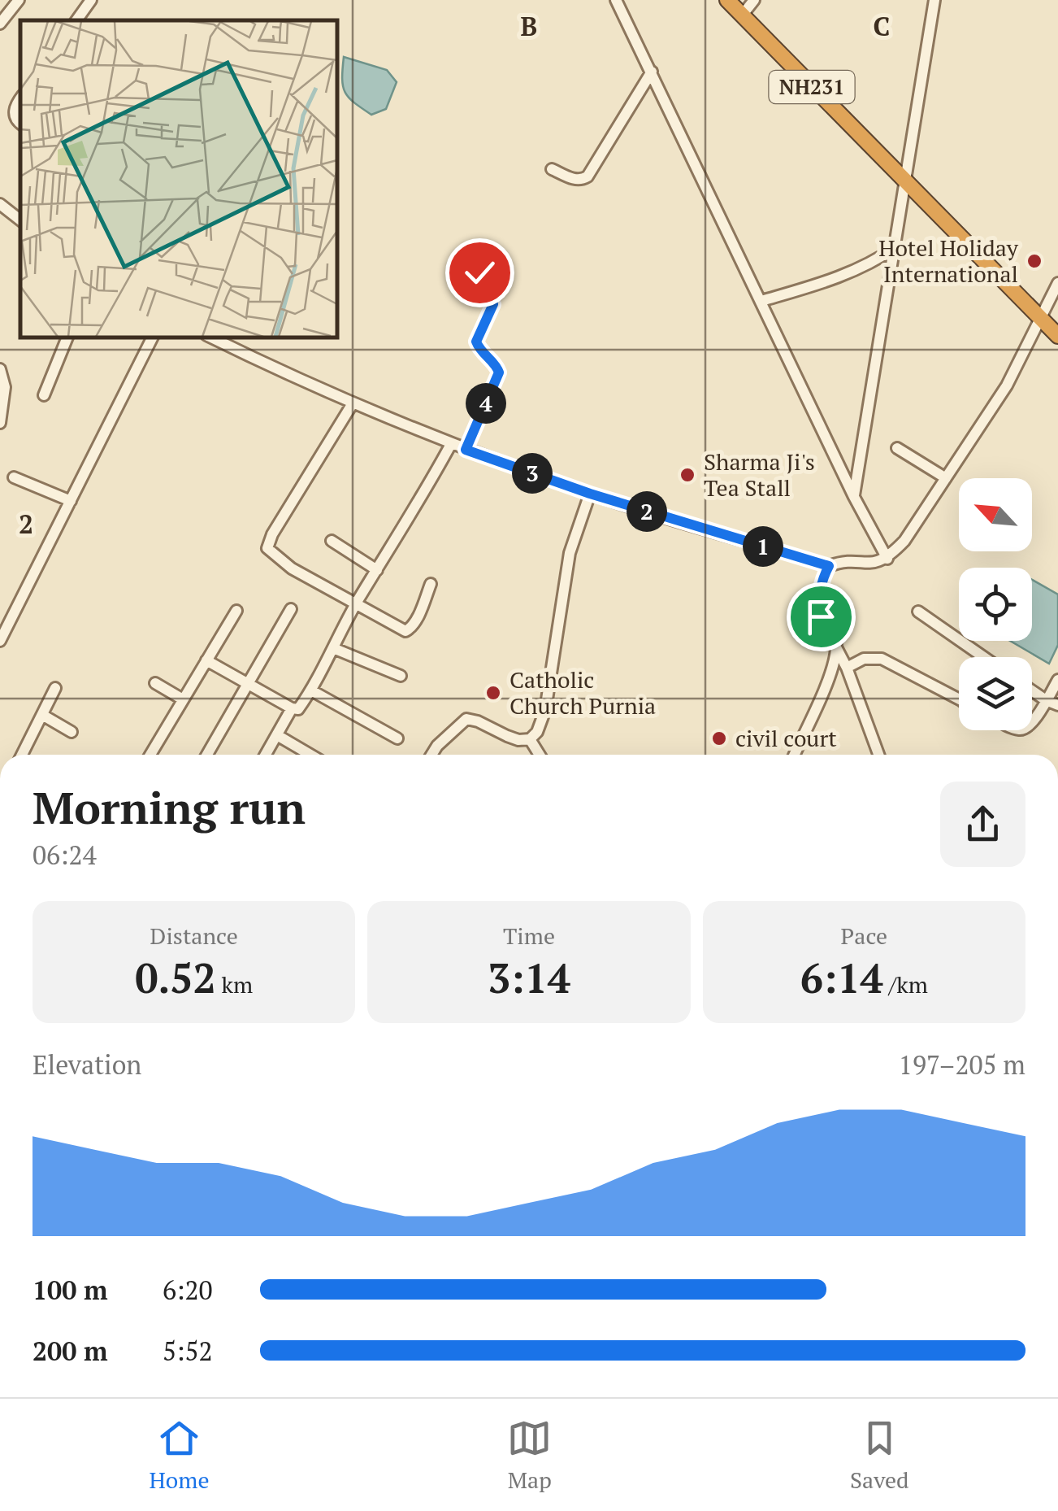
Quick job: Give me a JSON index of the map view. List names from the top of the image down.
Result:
{
  "streets": {
    "highway": ["NH231"]
  },
  "places": [
    "Hotel Holiday International",
    "Sharma Ji's Tea Stall",
    "Catholic Church Purnia",
    "civil court"
  ],
  "north": "top left",
  "page": {
    "pins": [
      "4",
      "3",
      "2",
      "1"
    ],
    "heading": ["Morning run", "06:24"],
    "stats": [
      ["Distance", "0.52 km"],
      ["Time", "3:14"],
      ["Pace", "6:14 /km"]
    ],
    "chart": ["Elevation", "197–205 m"],
    "list": [
      {
        "name": "100 m",
        "note": "6:20"
      },
      {
        "name": "200 m",
        "note": "5:52"
      }
    ],
    "tabs": ["Home", "Map", "Saved"]
  },
  "grid": {
    "columns": ["B", "C"],
    "rows": ["2"]
  }
}
